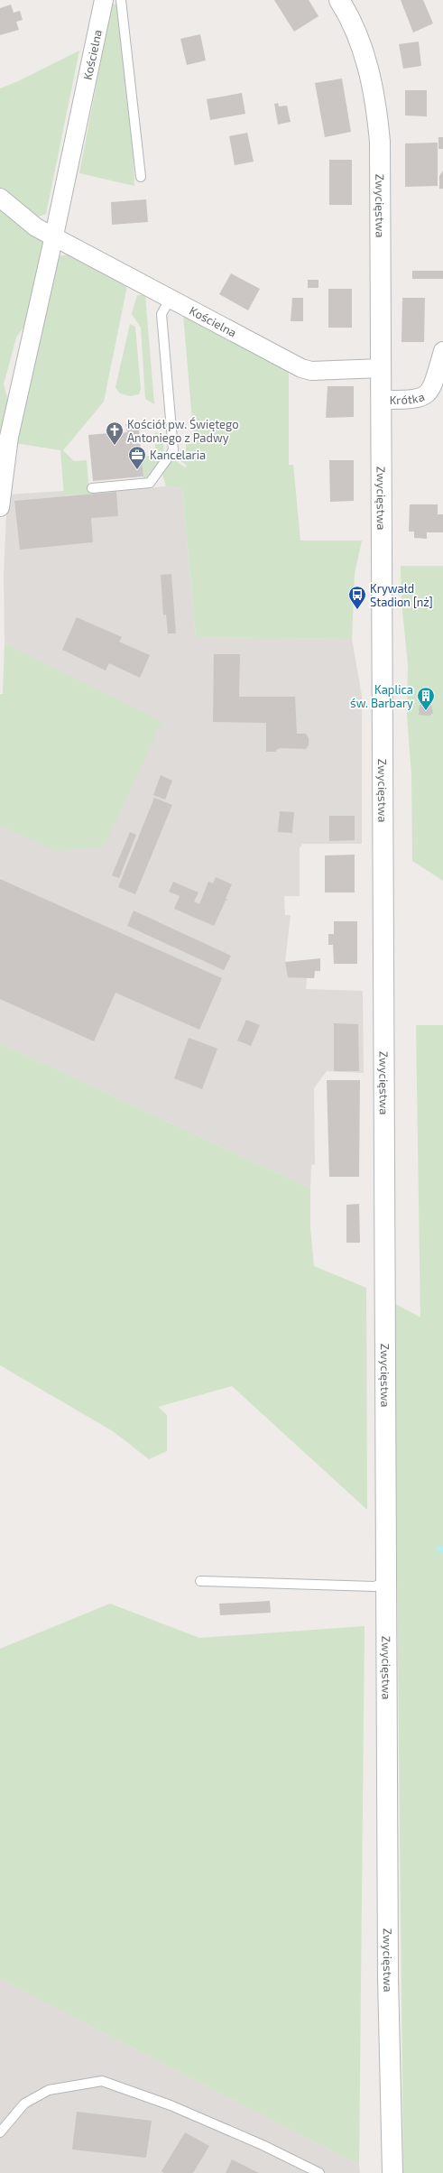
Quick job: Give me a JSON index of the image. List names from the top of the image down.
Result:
{
  "streets": {
    "main road": ["Zwycięstwa"],
    "street": ["Kościelna", "Krótka"]
  },
  "crossings": [
    ["Kościelna", "Zwycięstwa"],
    ["Zwycięstwa", "Krótka"]
  ],
  "places": {
    "church": ["Kościół pw. Świętego Antoniego z Padwy"],
    "office": ["Kancelaria"],
    "bus stop": ["Krywałd Stadion [nż]"],
    "building": ["Kaplica św. Barbary"]
  }
}
